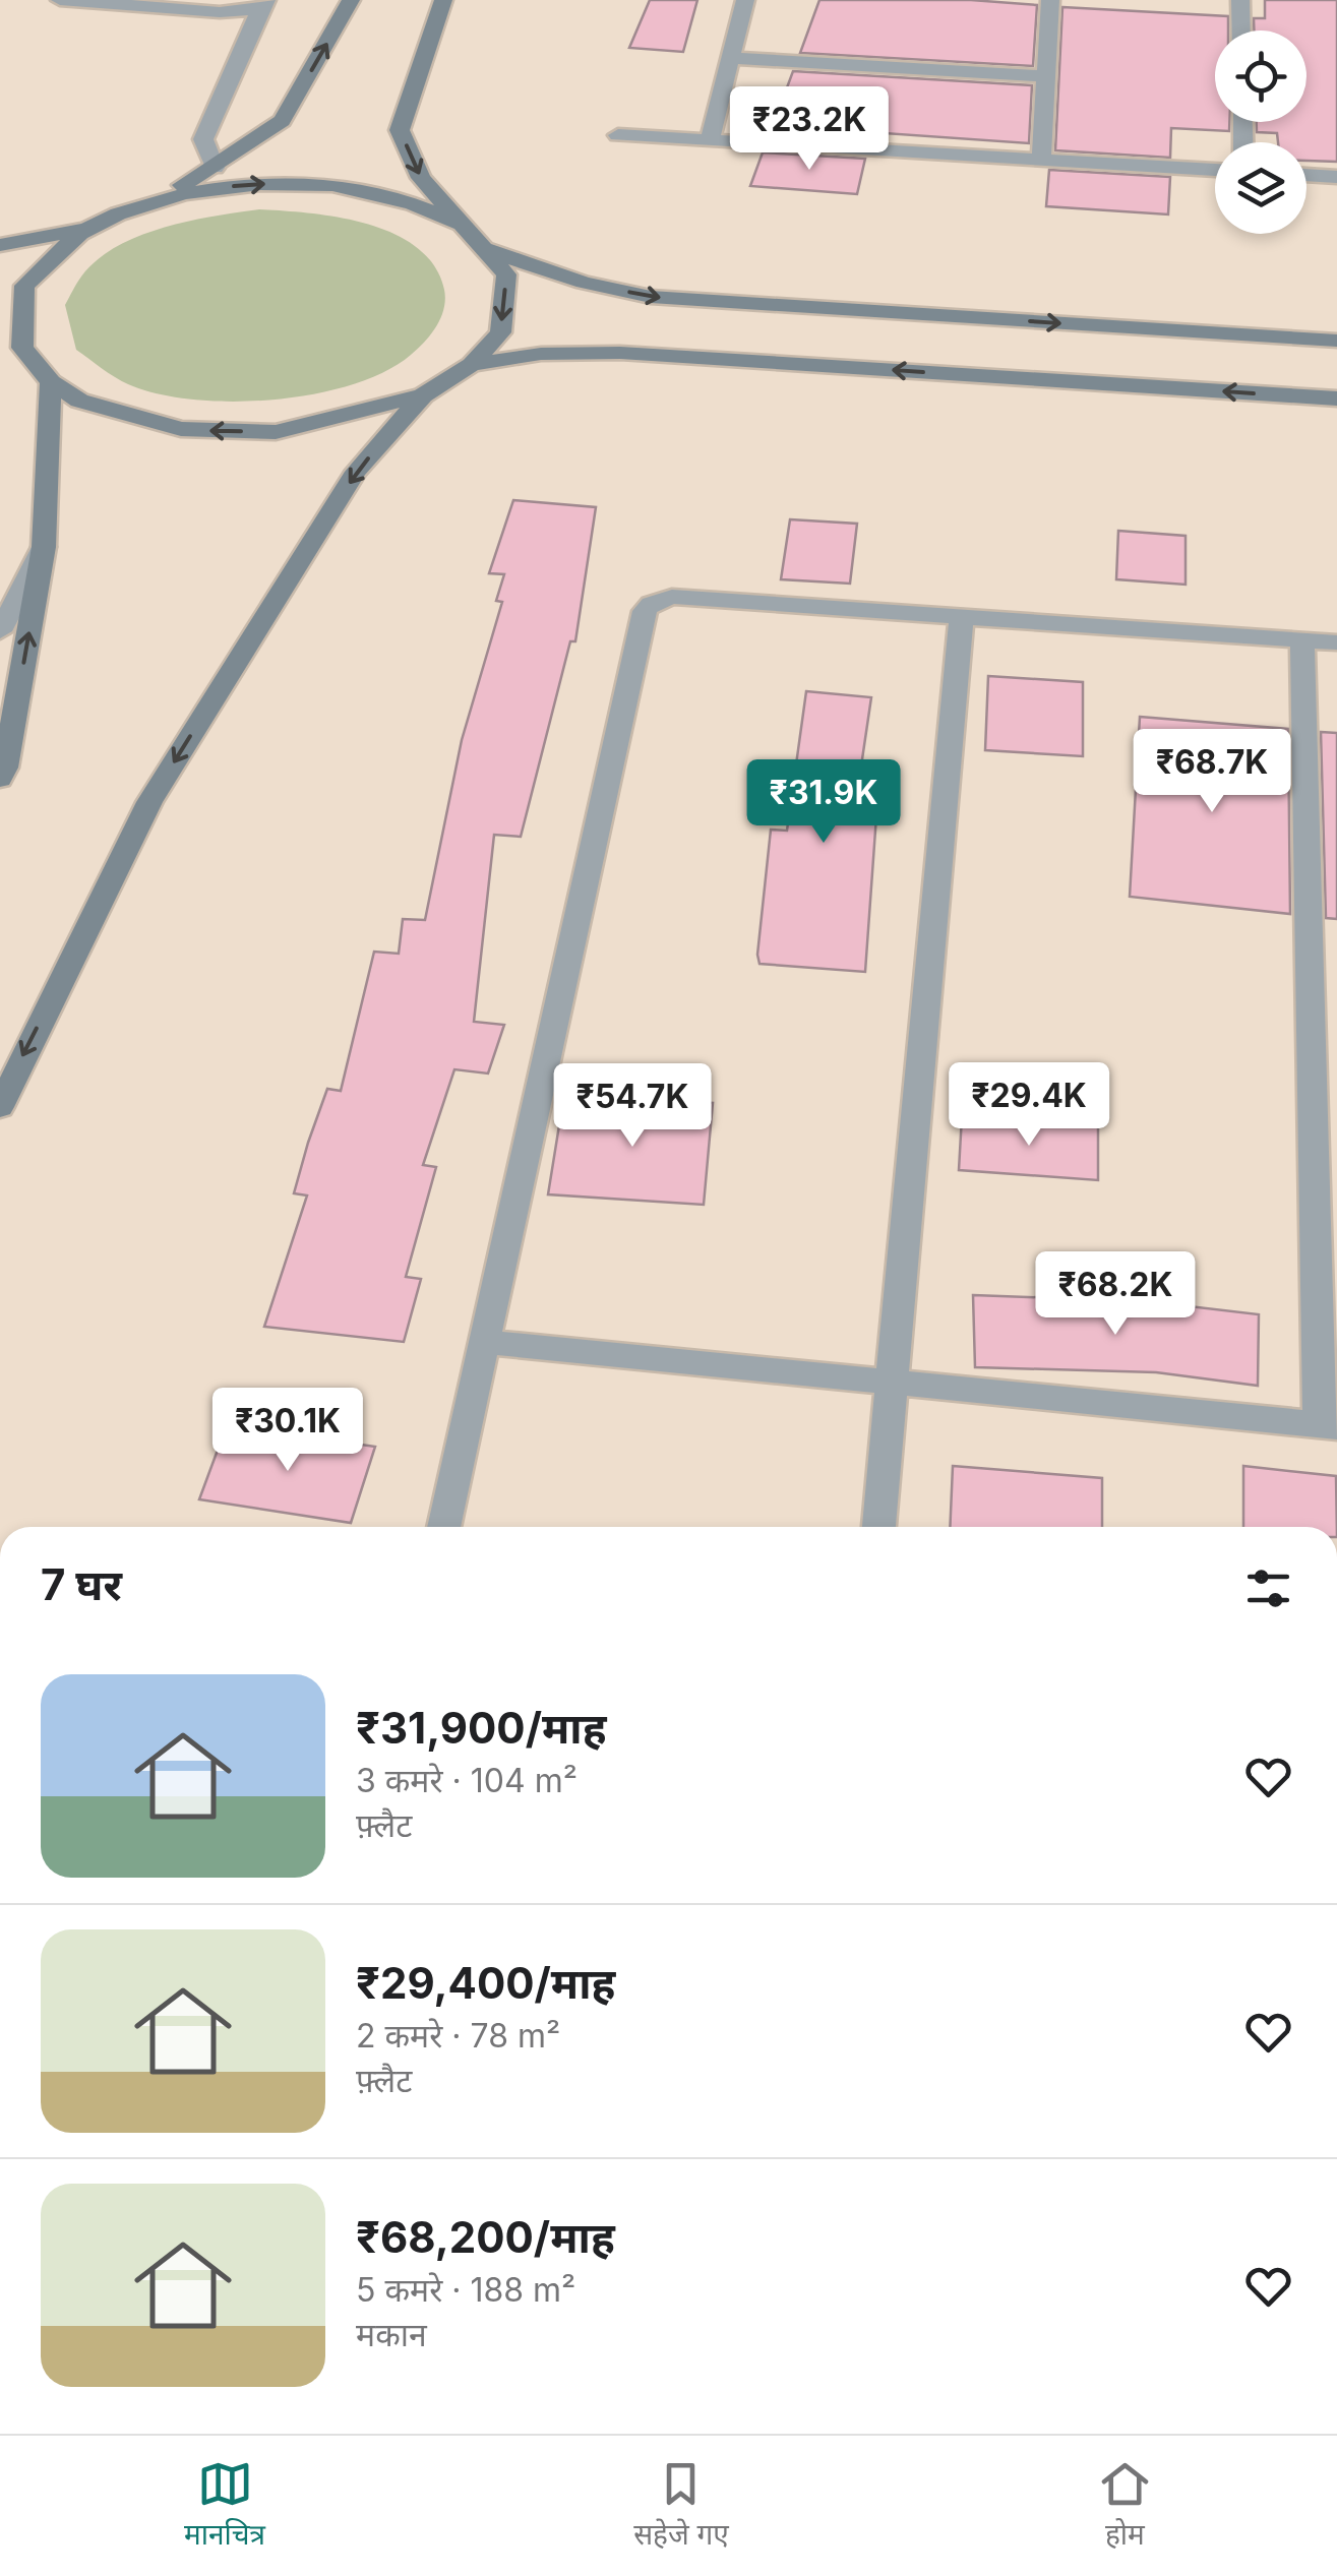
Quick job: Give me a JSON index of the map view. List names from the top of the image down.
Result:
{
  "page": {
    "price": [
      "₹23.2K",
      "₹68.7K",
      "₹31.9K",
      "₹29.4K",
      "₹54.7K",
      "₹68.2K",
      "₹30.1K"
    ],
    "heading": "7 घर",
    "list": [
      {
        "name": "₹31,900/माह",
        "note": "3 कमरे · 104 m² · फ़्लैट"
      },
      {
        "name": "₹29,400/माह",
        "note": "2 कमरे · 78 m² · फ़्लैट"
      },
      {
        "name": "₹68,200/माह",
        "note": "5 कमरे · 188 m² · मकान"
      }
    ],
    "tabs": ["मानचित्र", "सहेजे गए", "होम"]
  }
}
